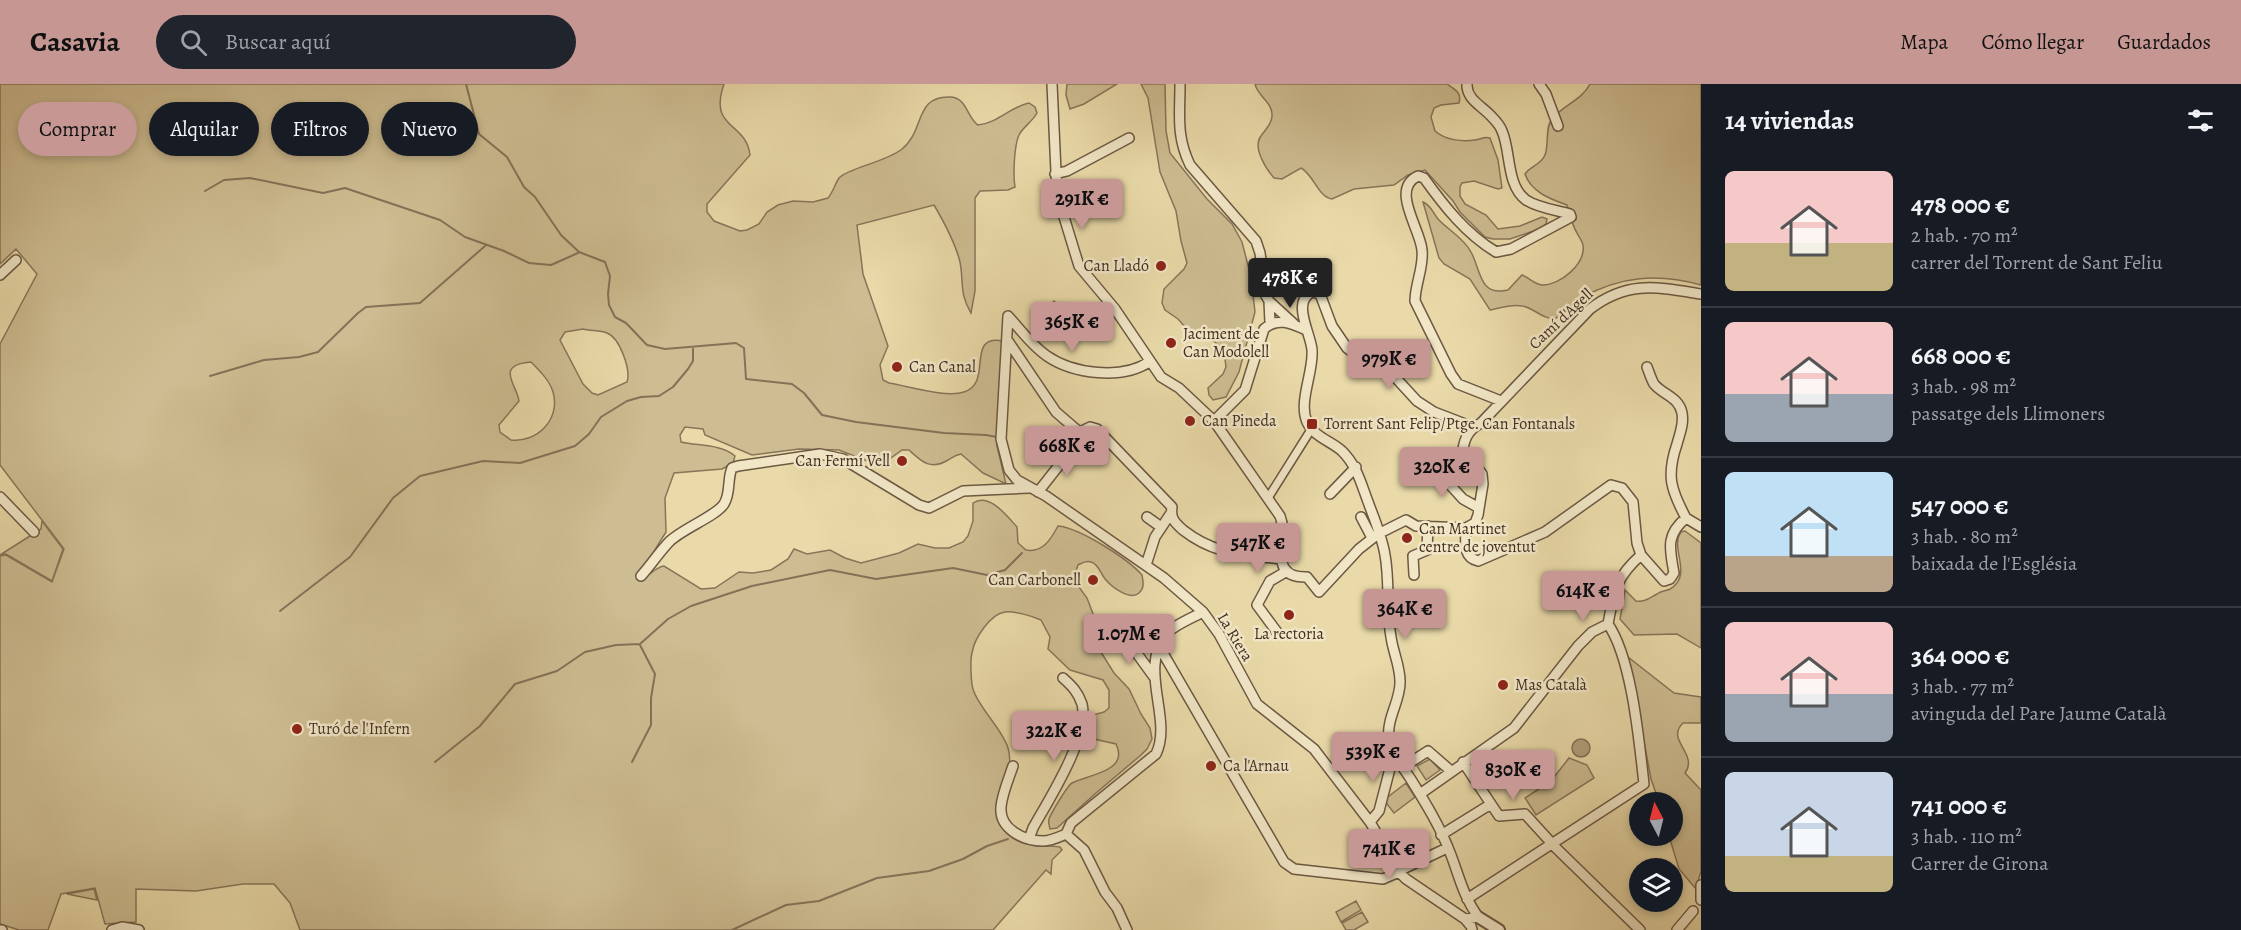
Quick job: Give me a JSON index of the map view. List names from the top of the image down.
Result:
{
  "streets": {
    "street": ["Camí d'Agell", "La Riera"]
  },
  "places": {
    "other": [
      "Can Lladó",
      "Jaciment de Can Modolell",
      "Can Canal",
      "Can Pineda",
      "Can Fermí Vell",
      "Can Martinet centre de joventut",
      "Can Carbonell",
      "La rectoria",
      "Mas Català",
      "Turó de l'Infern",
      "Ca l'Arnau"
    ],
    "transit": ["Torrent Sant Felip/Ptge. Can Fontanals"]
  },
  "north": "top",
  "page": {
    "header": "Casavia",
    "search": "Buscar aquí",
    "nav": ["Mapa", "Cómo llegar", "Guardados"],
    "heading": "14 viviendas",
    "chip": [
      "Comprar",
      "Alquilar",
      "Filtros",
      "Nuevo"
    ],
    "list": [
      {
        "name": "478 000 €",
        "note": "2 hab. · 70 m² · carrer del Torrent de Sant Feliu"
      },
      {
        "name": "668 000 €",
        "note": "3 hab. · 98 m² · passatge dels Llimoners"
      },
      {
        "name": "547 000 €",
        "note": "3 hab. · 80 m² · baixada de l'Església"
      },
      {
        "name": "364 000 €",
        "note": "3 hab. · 77 m² · avinguda del Pare Jaume Català"
      },
      {
        "name": "741 000 €",
        "note": "3 hab. · 110 m² · Carrer de Girona"
      }
    ],
    "price": [
      "291K €",
      "478K €",
      "365K €",
      "979K €",
      "668K €",
      "320K €",
      "547K €",
      "614K €",
      "364K €",
      "1.07M €",
      "322K €",
      "539K €",
      "830K €",
      "741K €"
    ]
  }
}
